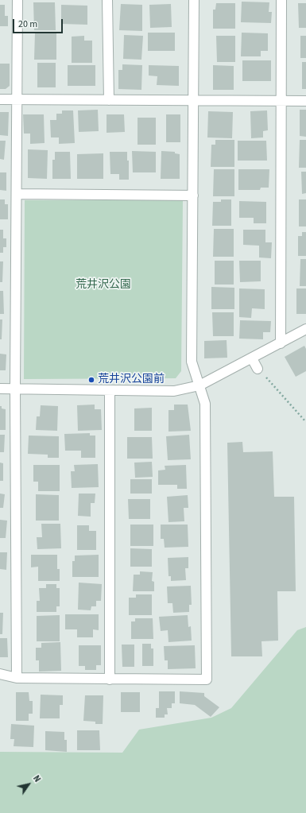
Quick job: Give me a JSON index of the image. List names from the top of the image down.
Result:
{
  "parks": ["荒井沢公園"],
  "places": ["荒井沢公園前"],
  "scale_bar": "20 m",
  "north": "top right"
}
